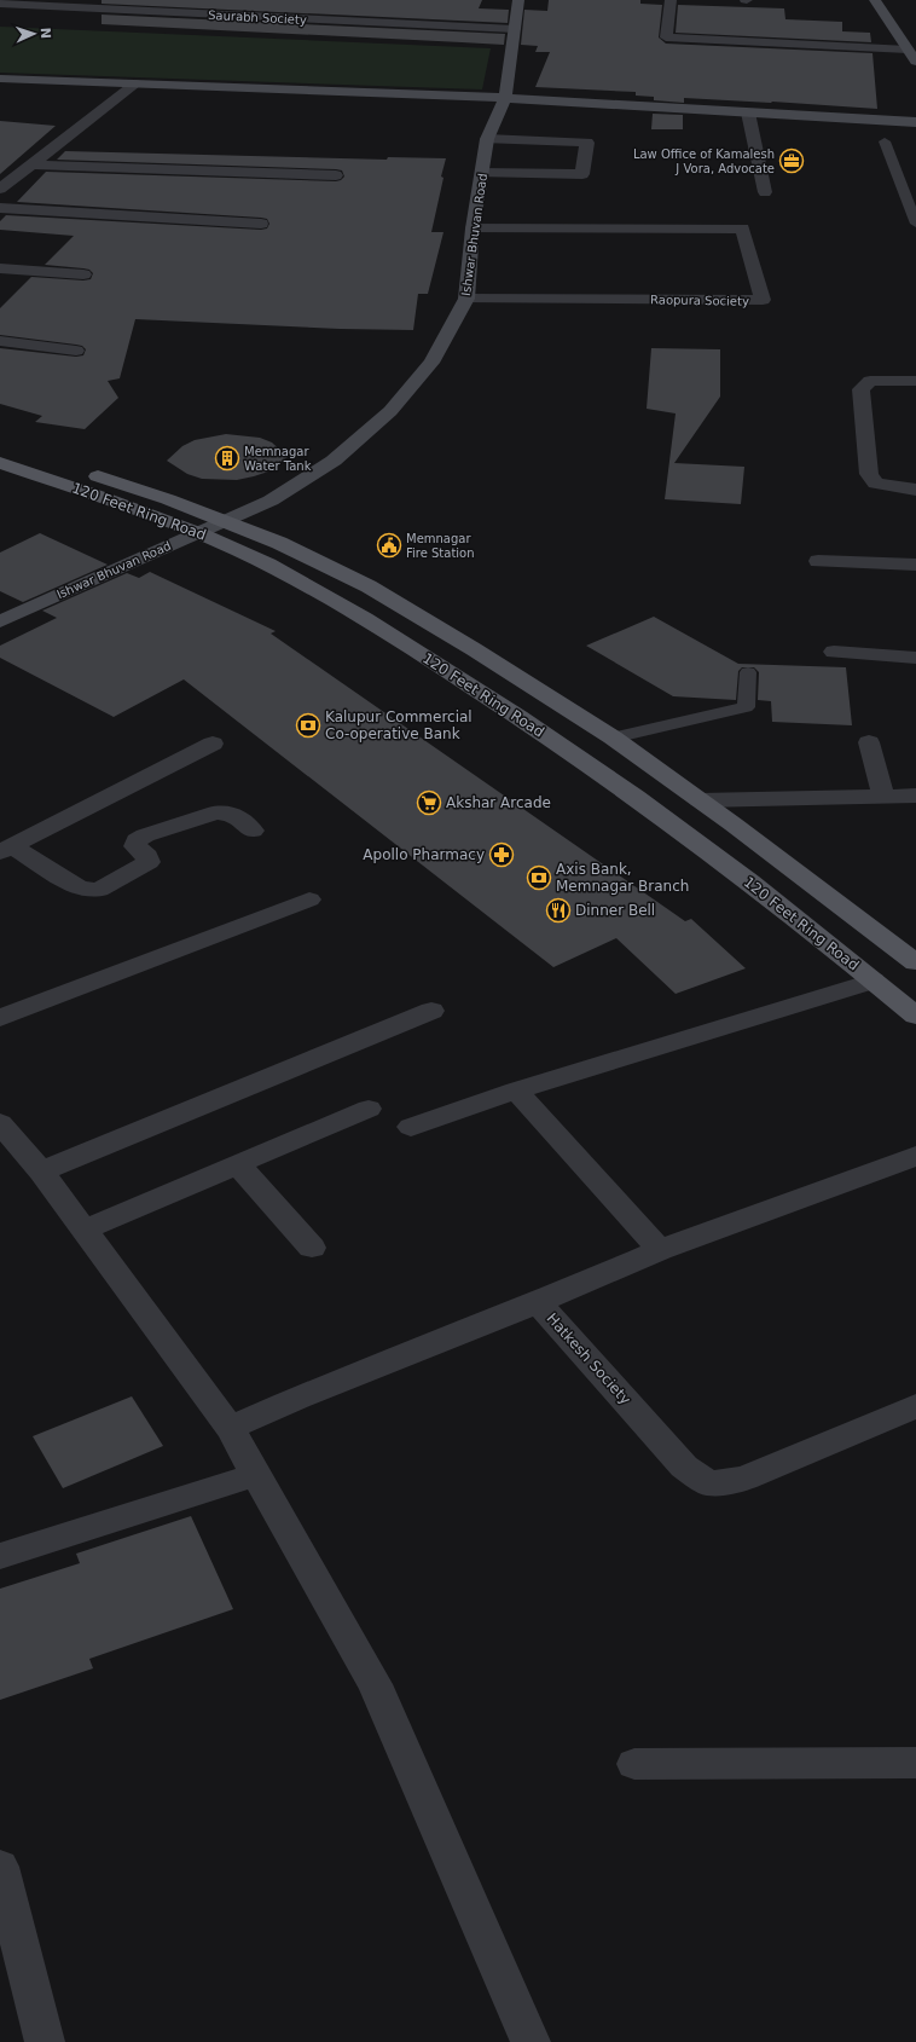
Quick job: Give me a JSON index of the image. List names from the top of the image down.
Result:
{
  "streets": {
    "main road": ["120 Feet Ring Road"],
    "street": [
      "Saurabh Society",
      "Ishwar Bhuvan Road",
      "Raopura Society",
      "Hatkesh Society"
    ]
  },
  "crossings": [
    ["Saurabh Society", "Ishwar Bhuvan Road"],
    ["Ishwar Bhuvan Road", "Raopura Society"],
    ["Ishwar Bhuvan Road", "120 Feet Ring Road"]
  ],
  "places": {
    "office": ["Law Office of Kamalesh J Vora, Advocate"],
    "building": ["Memnagar Water Tank"],
    "public building": ["Memnagar Fire Station"],
    "bank": ["Kalupur Commercial Co-operative Bank", "Axis Bank, Memnagar Branch"],
    "supermarket": ["Akshar Arcade"],
    "pharmacy": ["Apollo Pharmacy"],
    "restaurant": ["Dinner Bell"]
  },
  "north": "right"
}
